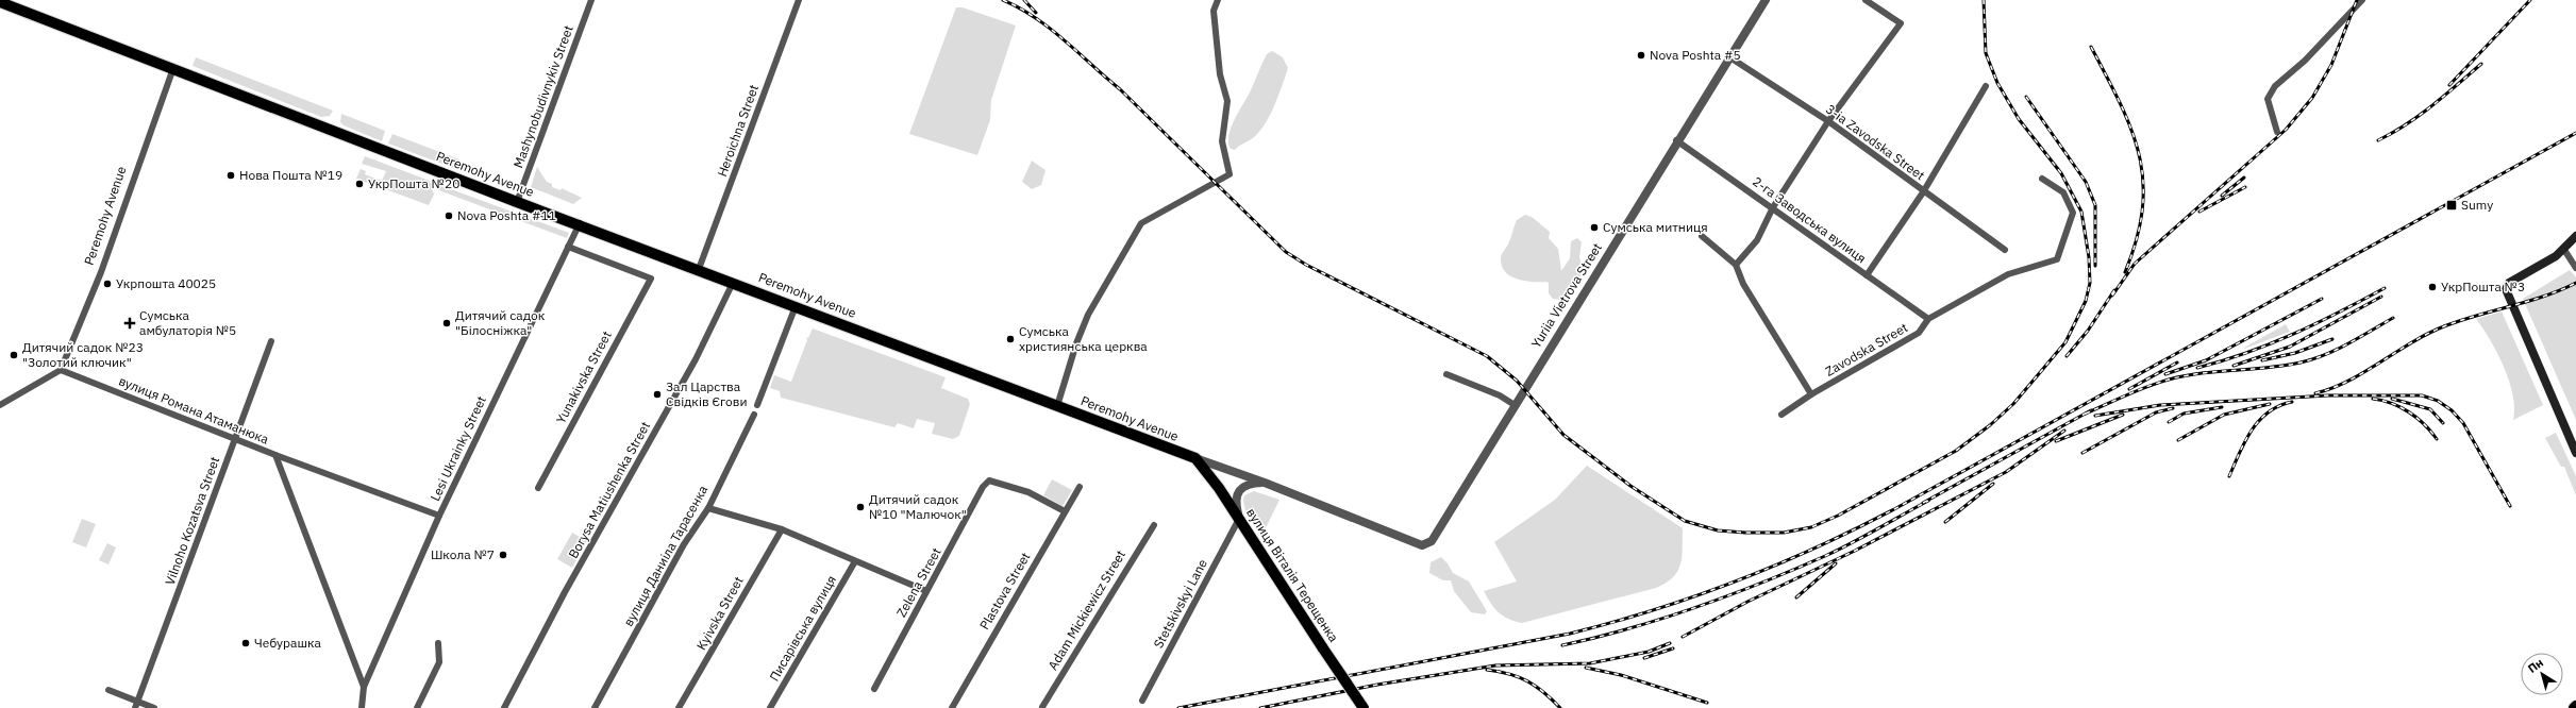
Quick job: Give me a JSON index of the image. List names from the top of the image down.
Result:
{
  "streets": {
    "main road": ["Peremohy Avenue", "вулиця Віталія Терещенка"],
    "street": [
      "Mashynobudivnykiv Street",
      "Heroichna Street",
      "3-ia Zavodska Street",
      "2-га Заводська вулиця",
      "Yuriia Vietrova Street",
      "Zavodska Street",
      "Yunakivska Street",
      "вулиця Романа Атаманюка",
      "Lesi Ukrainky Street",
      "Borysa Matiushenka Street",
      "Vilnoho Kozatsva Street",
      "вулиця Даниіла Тарасенка",
      "Zelena Street",
      "Plastova Street",
      "Stetskivskyi Lane",
      "Adam Mickiewicz Street",
      "Kyivska Street",
      "Писарівська вулиця"
    ]
  },
  "crossings": [
    ["Mashynobudivnykiv Street", "Peremohy Avenue"],
    ["Heroichna Street", "Peremohy Avenue"],
    ["3-ia Zavodska Street", "Yuriia Vietrova Street"],
    ["Peremohy Avenue", "Yuriia Vietrova Street"],
    ["Peremohy Avenue", "вулиця Романа Атаманюка"],
    ["Peremohy Avenue", "Lesi Ukrainky Street"],
    ["Peremohy Avenue", "Borysa Matiushenka Street"],
    ["Peremohy Avenue", "вулиця Віталія Терещенка"],
    ["2-га Заводська вулиця", "Yuriia Vietrova Street"],
    ["2-га Заводська вулиця", "Zavodska Street"],
    ["Yunakivska Street", "Lesi Ukrainky Street"],
    ["вулиця Романа Атаманюка", "Lesi Ukrainky Street"],
    ["вулиця Романа Атаманюка", "Vilnoho Kozatsva Street"],
    ["вулиця Віталія Терещенка", "Stetskivskyi Lane"],
    ["Zelena Street", "Plastova Street"]
  ],
  "places": {
    "other": [
      "Nova Poshta #5",
      "Нова Пошта №19",
      "УкрПошта №20",
      "Nova Poshta #11",
      "Сумська митниця",
      "Укрпошта 40025",
      "УкрПошта №3",
      "Дитячий садок \"Білосніжка\"",
      "Сумська християнська церква",
      "Дитячий садок №23 \"Золотий ключик\"",
      "Зал Царства Свідків Єгови",
      "Дитячий садок №10 \"Малючок\"",
      "Школа №7",
      "Чебурашка"
    ],
    "transit": ["Sumy"],
    "health": ["Сумська амбулаторія №5"]
  },
  "north": "top left"
}
